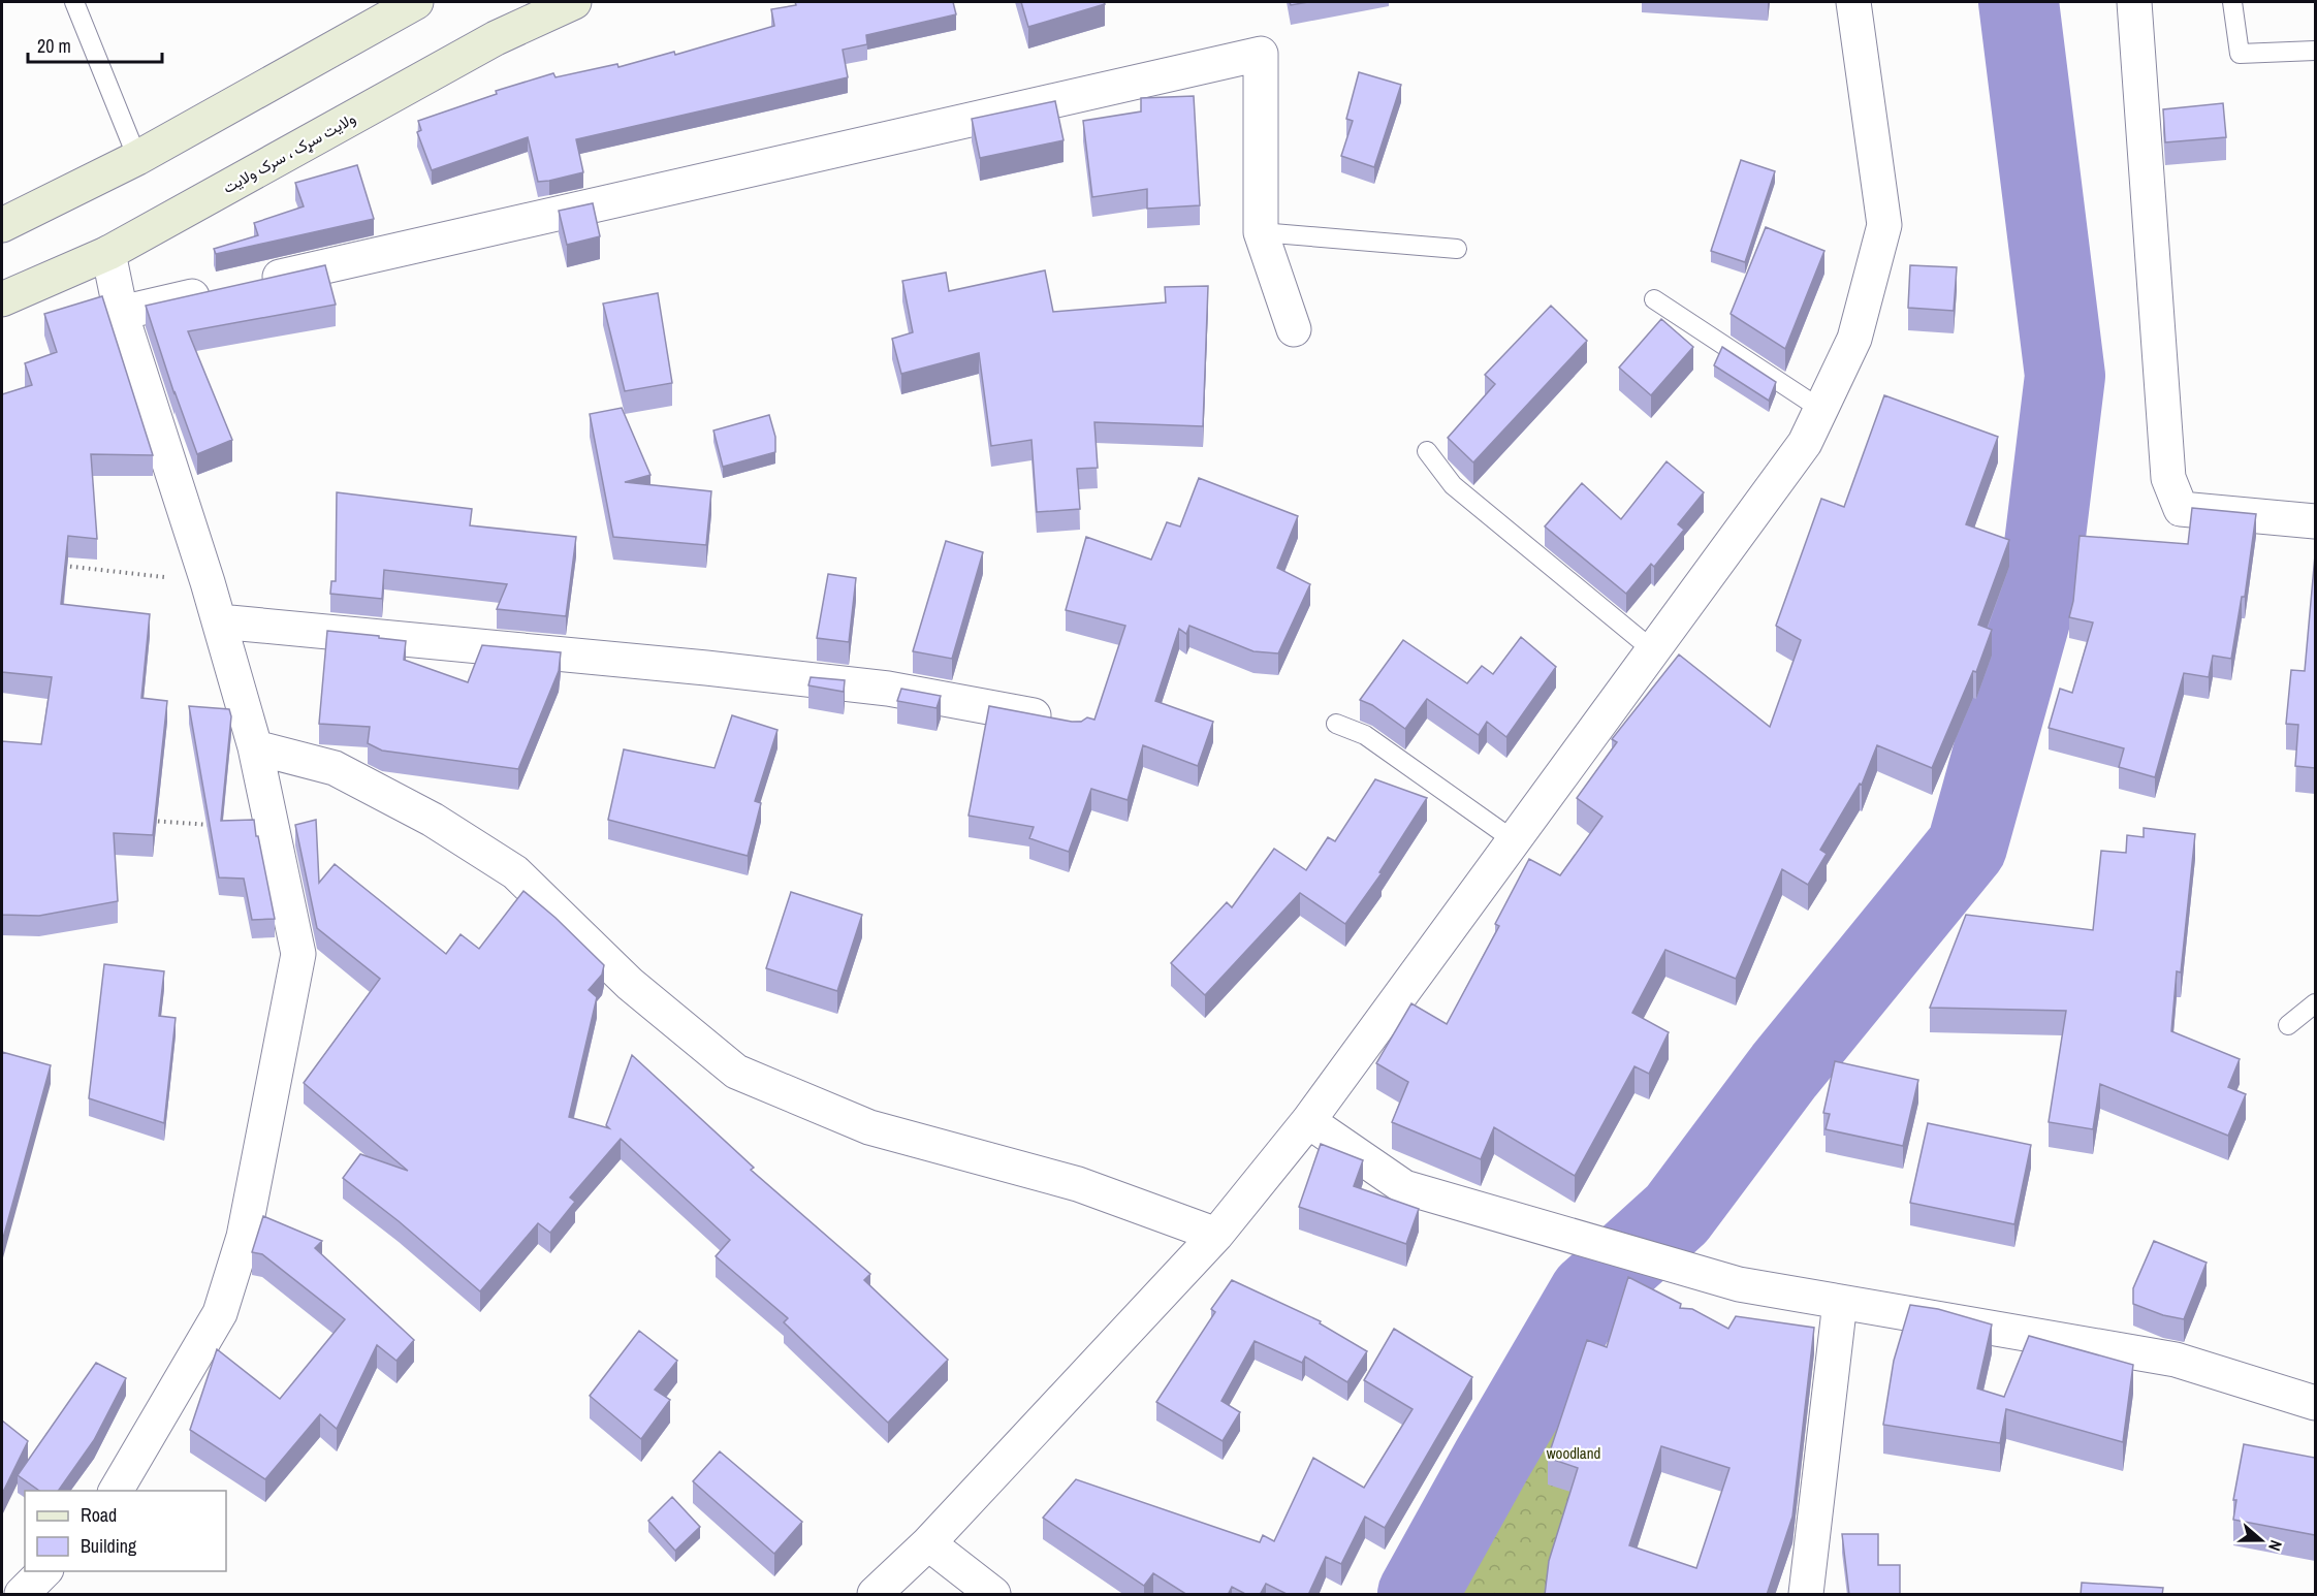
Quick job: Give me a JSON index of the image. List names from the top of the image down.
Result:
{
  "streets": {
    "main road": ["ولایت سړک ، سرک ولایت"]
  },
  "parks": ["woodland"],
  "legend": ["Road", "Building"],
  "scale_bar": "20 m",
  "north": "right"
}
